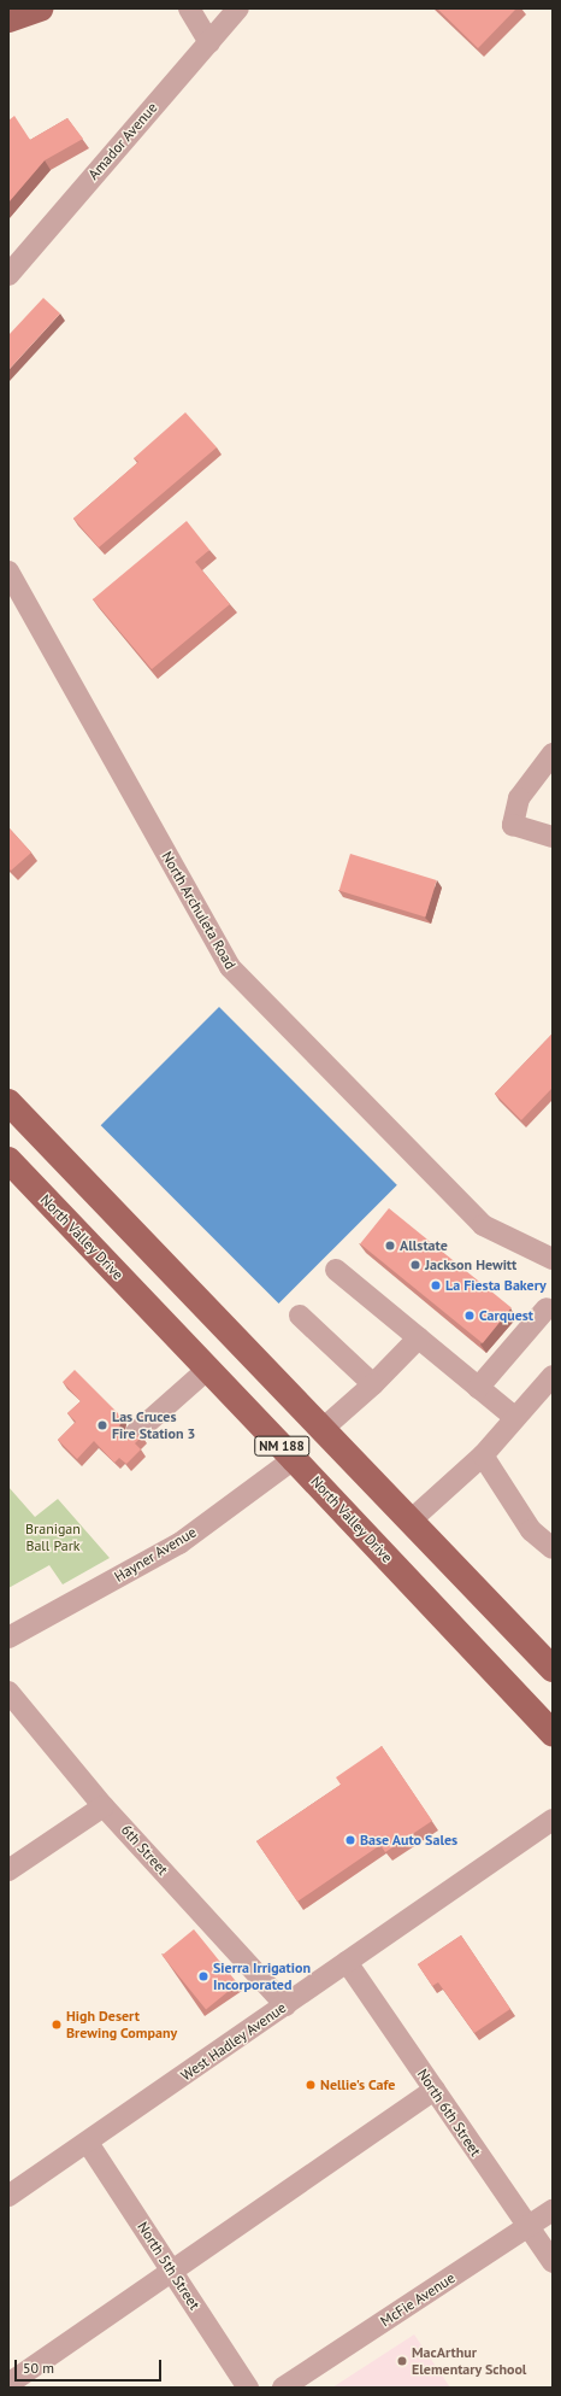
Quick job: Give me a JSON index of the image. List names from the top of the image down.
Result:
{
  "streets": {
    "main road": ["North Valley Drive", "NM 188"],
    "street": [
      "Amador Avenue",
      "North Archuleta Road",
      "Hayner Avenue",
      "6th Street",
      "West Hadley Avenue",
      "North 6th Street",
      "North 5th Street",
      "McFie Avenue"
    ]
  },
  "crossings": [
    ["North Valley Drive", "Hayner Avenue"],
    ["6th Street", "West Hadley Avenue"],
    ["West Hadley Avenue", "North 6th Street"],
    ["West Hadley Avenue", "North 5th Street"],
    ["North 6th Street", "McFie Avenue"]
  ],
  "parks": ["Branigan Ball Park"],
  "places": [
    "Allstate",
    "Jackson Hewitt",
    "La Fiesta Bakery",
    "Carquest",
    "Las Cruces Fire Station 3",
    "Base Auto Sales",
    "Sierra Irrigation Incorporated",
    "High Desert Brewing Company",
    "Nellie's Cafe",
    "MacArthur Elementary School"
  ],
  "scale_bar": "50 m"
}
